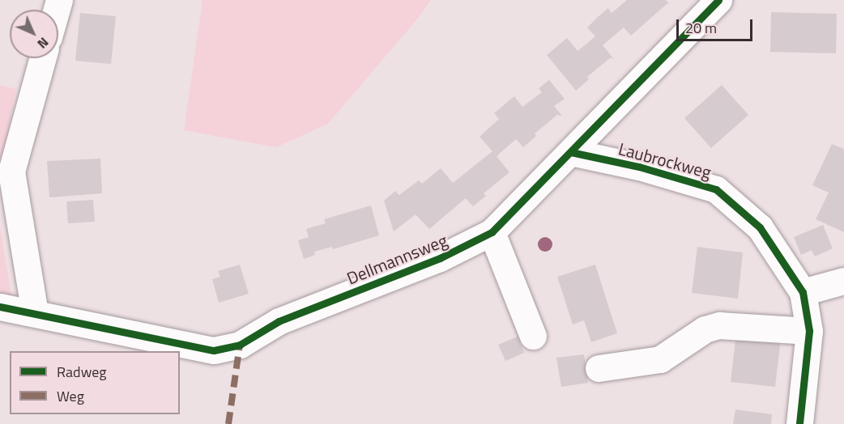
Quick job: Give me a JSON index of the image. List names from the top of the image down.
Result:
{
  "streets": {
    "street": ["Laubrockweg", "Dellmannsweg"]
  },
  "crossings": [
    ["Laubrockweg", "Dellmannsweg"]
  ],
  "legend": ["Radweg", "Weg"],
  "scale_bar": "20 m",
  "north": "bottom right"
}
